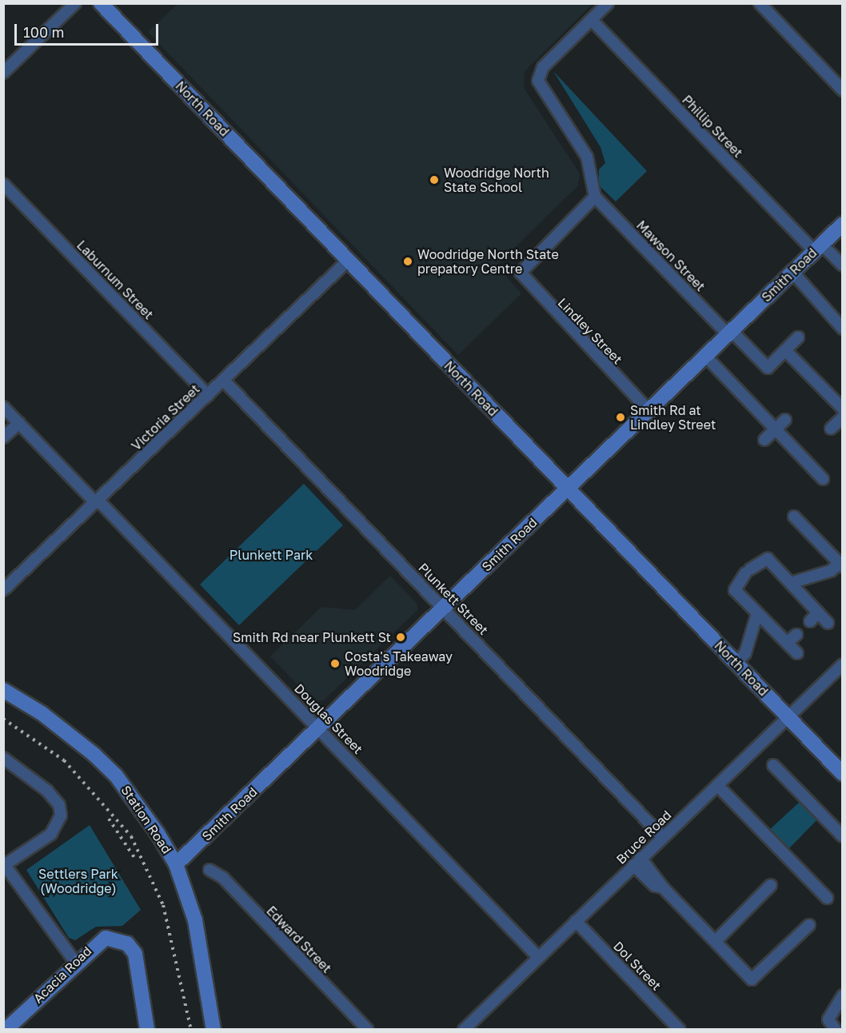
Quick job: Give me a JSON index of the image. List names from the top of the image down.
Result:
{
  "streets": {
    "street": [
      "North Road",
      "Phillip Street",
      "Mawson Street",
      "Smith Road",
      "Laburnum Street",
      "Lindley Street",
      "Victoria Street",
      "Plunkett Street",
      "Douglas Street",
      "Station Road",
      "Bruce Road",
      "Edward Street",
      "Dol Street",
      "Acacia Road"
    ]
  },
  "crossings": [
    ["North Road", "Smith Road"],
    ["North Road", "Victoria Street"],
    ["North Road", "Bruce Road"],
    ["Phillip Street", "Smith Road"],
    ["Mawson Street", "Smith Road"],
    ["Mawson Street", "Lindley Street"],
    ["Smith Road", "Lindley Street"],
    ["Smith Road", "Plunkett Street"],
    ["Smith Road", "Douglas Street"],
    ["Smith Road", "Station Road"],
    ["Laburnum Street", "Victoria Street"],
    ["Victoria Street", "Plunkett Street"],
    ["Victoria Street", "Douglas Street"],
    ["Plunkett Street", "Bruce Road"],
    ["Douglas Street", "Bruce Road"],
    ["Bruce Road", "Dol Street"]
  ],
  "parks": ["Plunkett Park", "Settlers Park (Woodridge)"],
  "places": [
    "Woodridge North State School",
    "Woodridge North State prepatory Centre",
    "Smith Rd at Lindley Street",
    "Smith Rd near Plunkett St",
    "Costa's Takeaway Woodridge"
  ],
  "scale_bar": "100 m"
}
